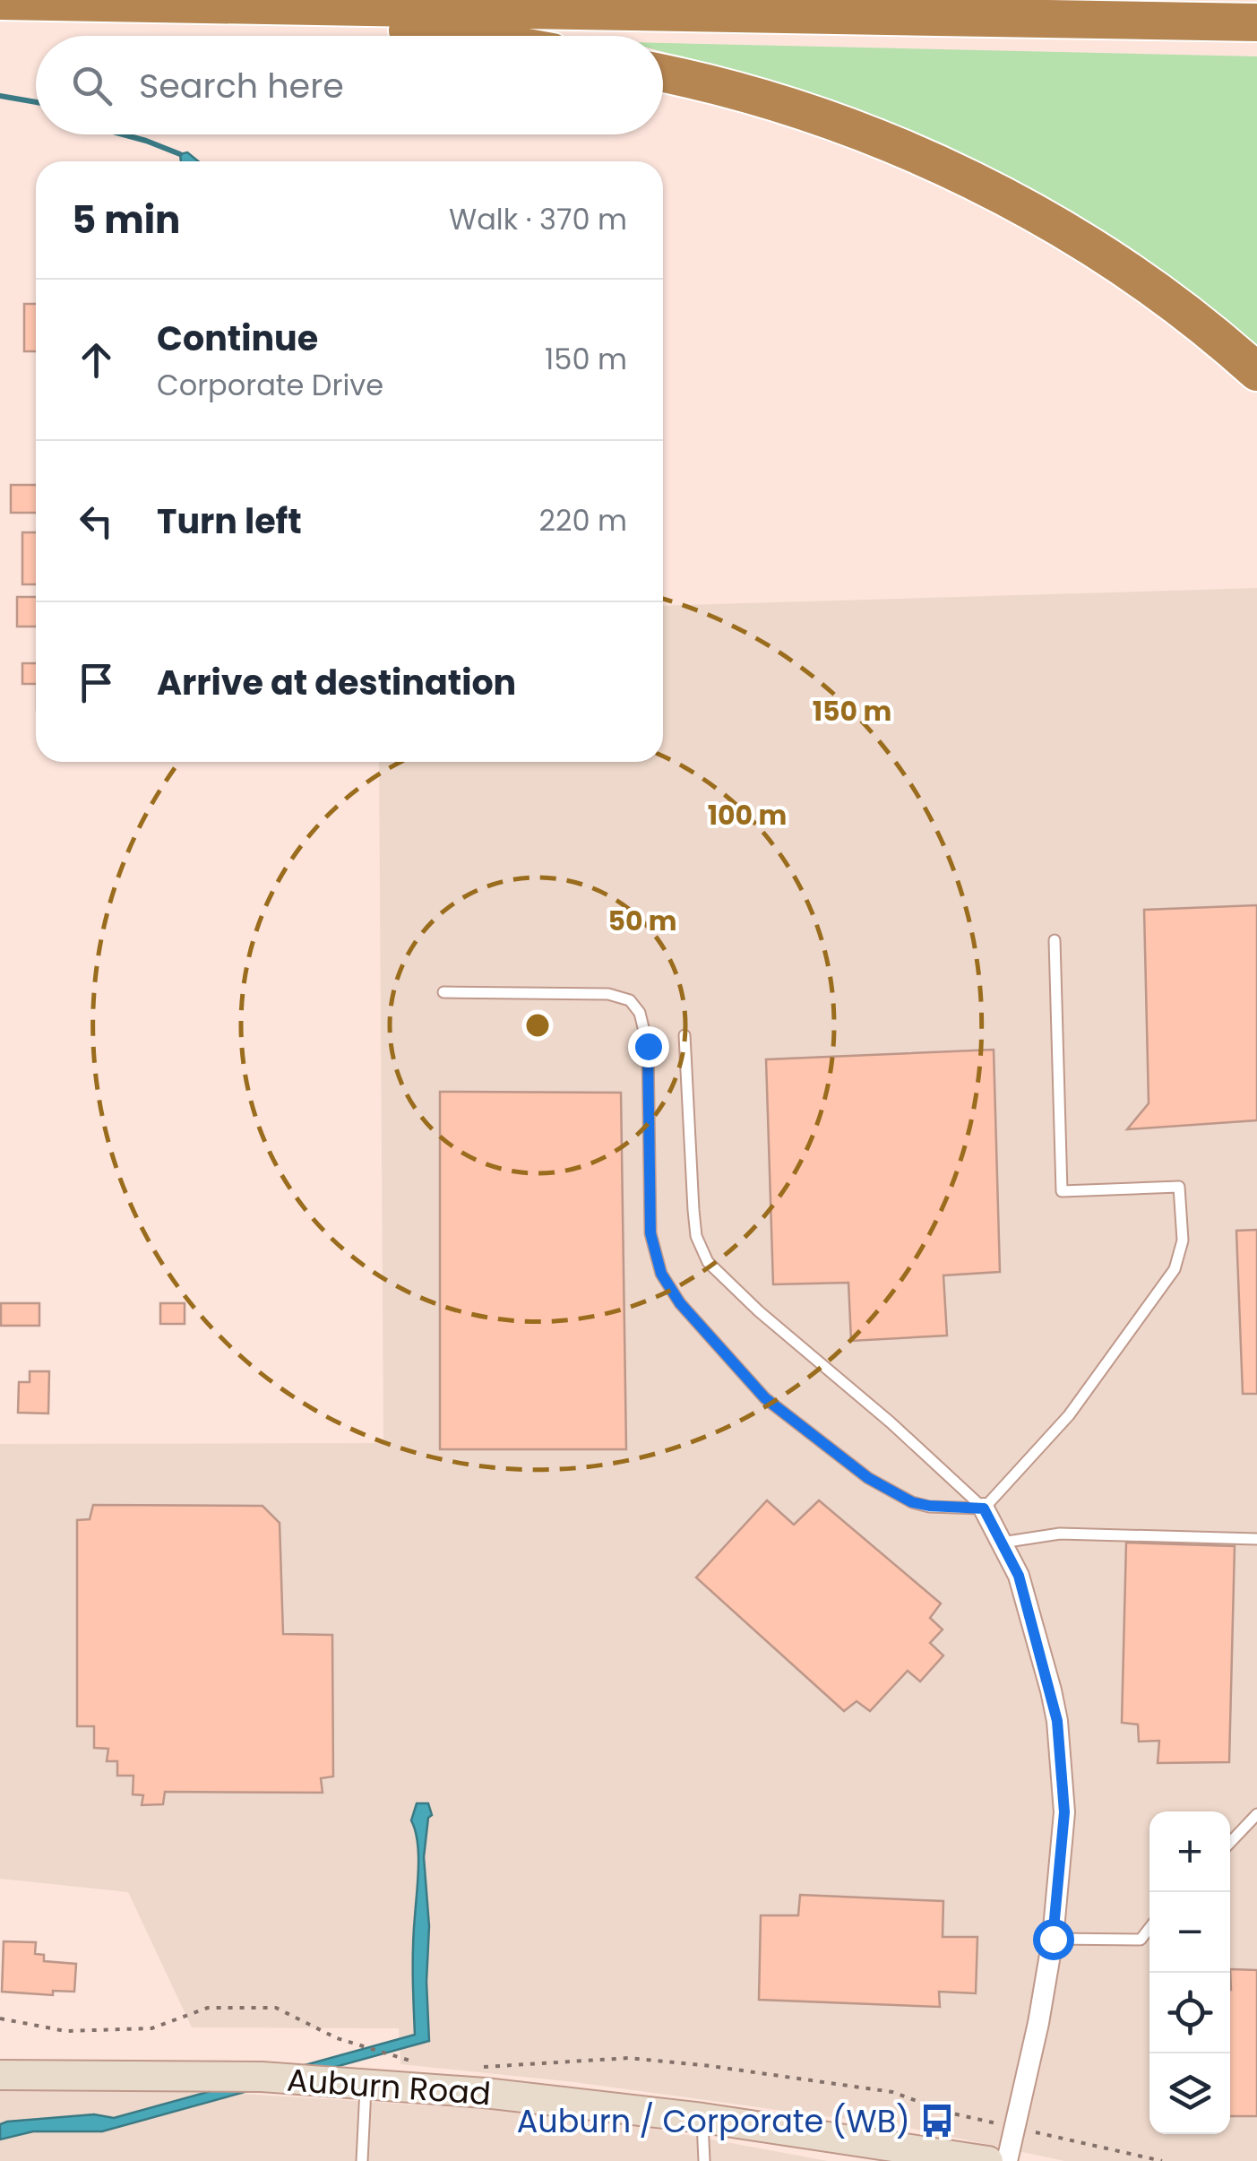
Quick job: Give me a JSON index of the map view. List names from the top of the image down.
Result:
{
  "streets": {
    "main road": ["Auburn Road"]
  },
  "places": {
    "bus stop": ["Auburn / Corporate (WB)"]
  },
  "page": {
    "search": "Search here",
    "heading": ["5 min", "Walk · 370 m"],
    "list": [
      ["Continue", "Corporate Drive", "150 m"],
      ["Turn left", "220 m"],
      "Arrive at destination"
    ],
    "map_buttons": ["+", "−"]
  },
  "rings": ["150 m", "100 m", "50 m"]
}
